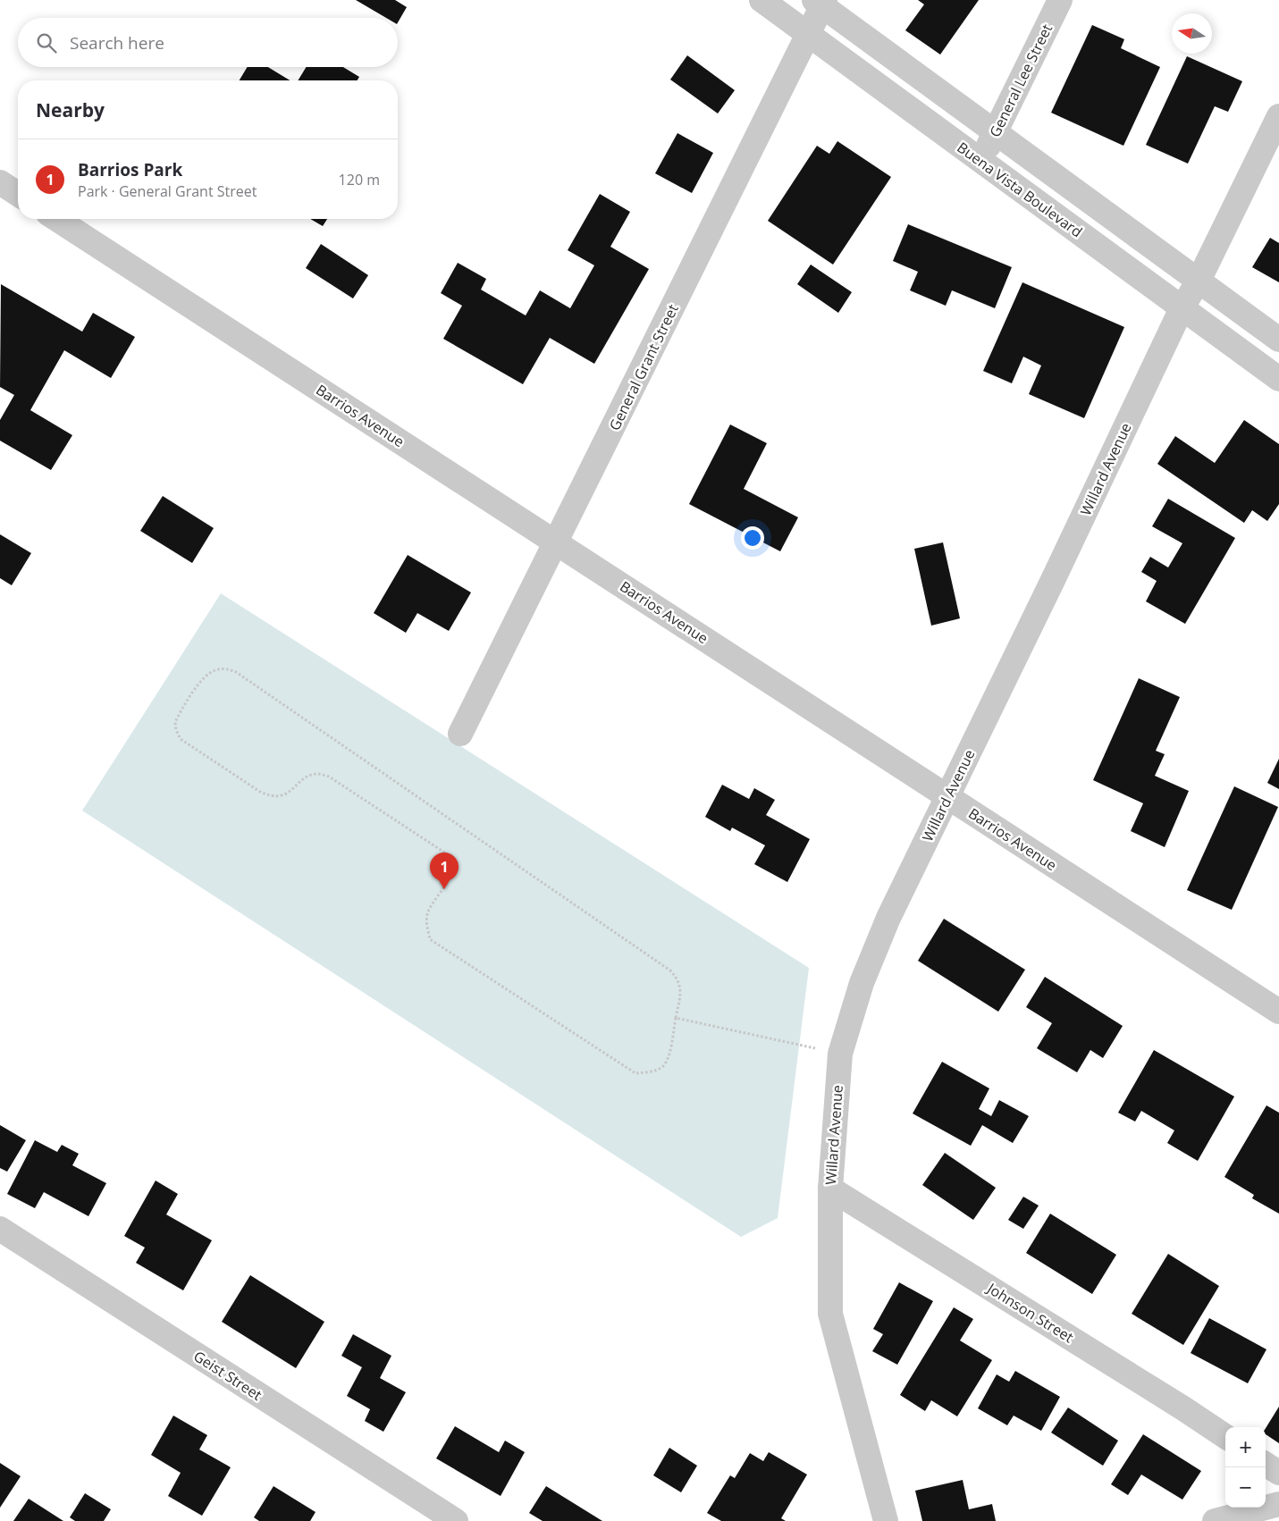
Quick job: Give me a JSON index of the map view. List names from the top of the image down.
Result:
{
  "streets": {
    "street": [
      "General Lee Street",
      "Buena Vista Boulevard",
      "General Grant Street",
      "Barrios Avenue",
      "Willard Avenue",
      "Johnson Street",
      "Geist Street"
    ]
  },
  "crossings": [
    ["General Lee Street", "Buena Vista Boulevard"],
    ["Buena Vista Boulevard", "General Grant Street"],
    ["Buena Vista Boulevard", "Willard Avenue"],
    ["General Grant Street", "Barrios Avenue"],
    ["Barrios Avenue", "Willard Avenue"],
    ["Willard Avenue", "Johnson Street"]
  ],
  "north": "left",
  "page": {
    "search": "Search here",
    "heading": "Nearby",
    "list": [
      {
        "mark": "1",
        "name": "Barrios Park",
        "note": "Park · General Grant Street",
        "value": "120 m"
      }
    ],
    "pins": "1",
    "map_buttons": ["+", "−"]
  }
}
